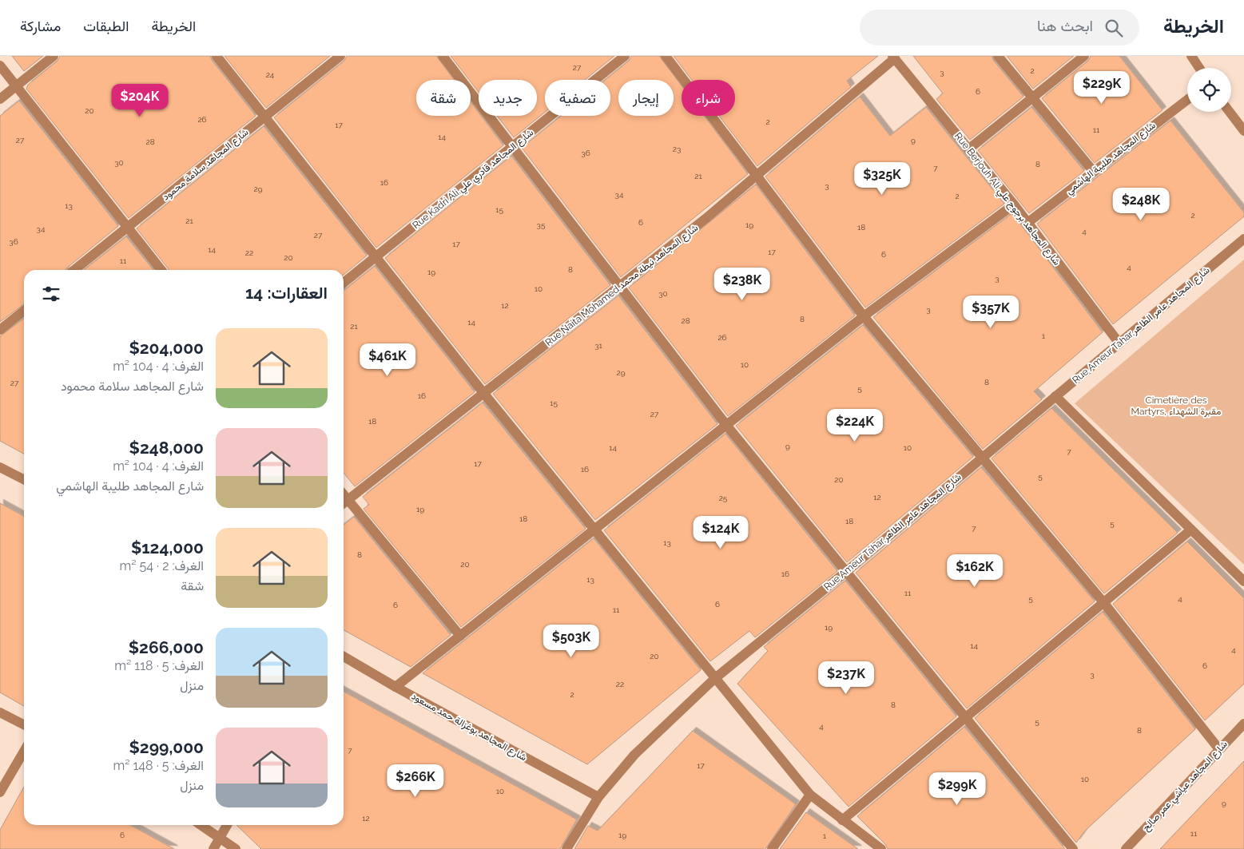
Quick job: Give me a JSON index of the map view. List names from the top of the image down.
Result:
{
  "streets": {
    "street": [
      "شارع المجاهد طليبة الهاشمي",
      "شارع المجاهد سلامة محمود",
      "Rue Kadri Ali,شارع المجاهد قادري علي",
      "Rue Berjouh Ali,شارع المجاهد برجوح علي",
      "Rue Naita Mohamed,شارع المجاهد نيطة محمد",
      "Rue Ameur Tahar,شارع المجاهد عامر الطاهر",
      "شارع المجاهد بوغزالة حمد مسعود",
      "شارع المجاهد عياشي عمر صالح"
    ]
  },
  "crossings": [
    ["شارع المجاهد طليبة الهاشمي", "Rue Berjouh Ali,شارع المجاهد برجوح علي"],
    ["Rue Berjouh Ali,شارع المجاهد برجوح علي", "Rue Naita Mohamed,شارع المجاهد نيطة محمد"],
    ["Rue Berjouh Ali,شارع المجاهد برجوح علي", "Rue Ameur Tahar,شارع المجاهد عامر الطاهر"],
    ["Rue Ameur Tahar,شارع المجاهد عامر الطاهر", "شارع المجاهد بوغزالة حمد مسعود"]
  ],
  "parks": ["Cimetière des Martyrs, مقبرة الشهداء"],
  "house_numbers": [
    "27",
    "2",
    "3",
    "24",
    "6",
    "20",
    "26",
    "2",
    "17",
    "11",
    "14",
    "27",
    "9",
    "28",
    "23",
    "36",
    "30",
    "8",
    "7",
    "21",
    "16",
    "3",
    "29",
    "34",
    "2",
    "13",
    "15",
    "2",
    "21",
    "6",
    "35",
    "19",
    "18",
    "34",
    "4",
    "27",
    "36",
    "17",
    "14",
    "17",
    "22",
    "6",
    "20",
    "11",
    "4",
    "8",
    "19",
    "3",
    "10",
    "30",
    "12",
    "3",
    "8",
    "28",
    "14",
    "21",
    "1",
    "26",
    "31",
    "10",
    "29",
    "8",
    "27",
    "5",
    "16",
    "15",
    "27",
    "18",
    "9",
    "14",
    "10",
    "7",
    "17",
    "16",
    "5",
    "20",
    "12",
    "25",
    "19",
    "18",
    "18",
    "5",
    "7",
    "13",
    "8",
    "20",
    "16",
    "13",
    "11",
    "5",
    "4",
    "6",
    "6",
    "11",
    "19",
    "14",
    "4",
    "20",
    "6",
    "3",
    "22",
    "2",
    "8",
    "5",
    "4",
    "8",
    "7",
    "17",
    "10",
    "10",
    "9",
    "12",
    "11",
    "6",
    "19",
    "1"
  ],
  "page": {
    "header": "الخريطة",
    "search": "ابحث هنا",
    "nav": ["الخريطة", "الطبقات", "مشاركة"],
    "price": [
      "$229K",
      "$204K",
      "$325K",
      "$248K",
      "$238K",
      "$357K",
      "$461K",
      "$224K",
      "$124K",
      "$162K",
      "$503K",
      "$237K",
      "$266K",
      "$299K"
    ],
    "chip": [
      "شراء",
      "إيجار",
      "تصفية",
      "جديد",
      "شقة"
    ],
    "heading": "العقارات: 14",
    "list": [
      {
        "name": "$204,000",
        "note": "الغرف: 4 · 104 m² · شارع المجاهد سلامة محمود"
      },
      {
        "name": "$248,000",
        "note": "الغرف: 4 · 104 m² · شارع المجاهد طليبة الهاشمي"
      },
      {
        "name": "$124,000",
        "note": "الغرف: 2 · 54 m² · شقة"
      },
      {
        "name": "$266,000",
        "note": "الغرف: 5 · 118 m² · منزل"
      },
      {
        "name": "$299,000",
        "note": "الغرف: 5 · 148 m² · منزل"
      }
    ]
  }
}
